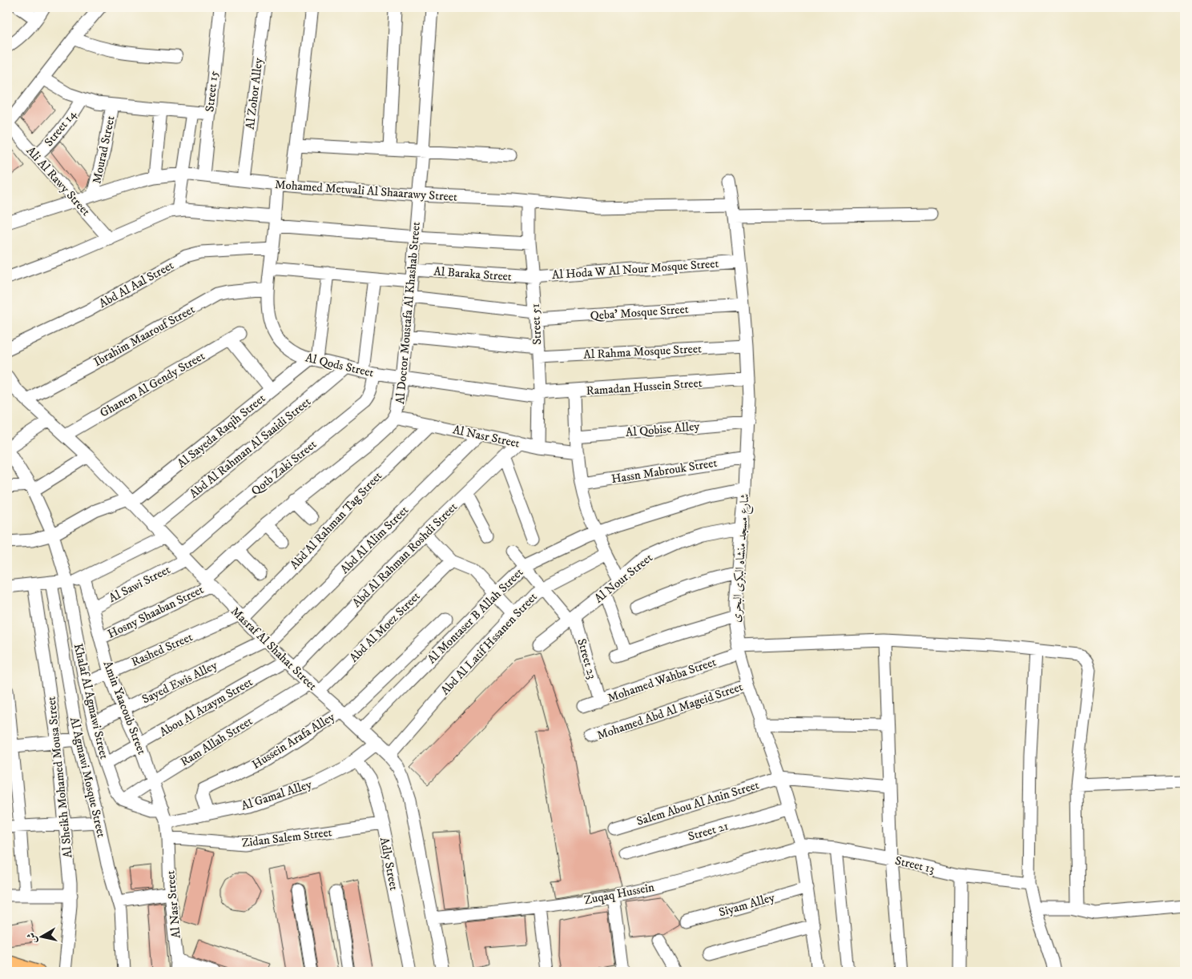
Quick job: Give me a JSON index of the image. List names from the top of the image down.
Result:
{
  "streets": {
    "street": [
      "Street 15",
      "Al Zohor Alley",
      "Street 14",
      "Mourad Street",
      "Ali Al Rawy Street",
      "Mohamed Metwali Al Shaarawy Street",
      "Al Hoda W Al Nour Mosque Street",
      "Al Baraka Street",
      "Abd Al Aal Street",
      "Qeba' Mosque Street",
      "Al Doctor Moustafa Al Khashab Street",
      "Street 51",
      "Ibrahim Maarouf Street",
      "Al Rahma Mosque Street",
      "Al Qods Street",
      "Ghanem Al Gendy Street",
      "Ramadan Hussein Street",
      "Al Qobise Alley",
      "Al Sayeda Raqih Street",
      "Al Nasr Street",
      "Abd Al Rahman Al Saaidi Street",
      "Qotb Zaki Street",
      "Hassn Mabrouk Street",
      "Abd Al Rahman Tag Street",
      "Abd Al Alim Street",
      "Abd Al Rahman Roshdi Street",
      "شارع مسجد منشاه البكرى البحرى",
      "Al Nour Street",
      "Al Sawi Street",
      "Hosny Shaaban Street",
      "Al Montaser B Allah Street",
      "Abd Al Moez Street",
      "Abd Al Latif Hssanen Street",
      "Masraf Al Shahat Street",
      "Rashed Street",
      "Street 23",
      "Mohamed Wahba Street",
      "Sayed Ewis Alley",
      "Khalaf Al Agmawi Street",
      "Abou Al Azaym Street",
      "Amin Yaacoub Street",
      "Mohamed Abd Al Mageid Street",
      "Hussein Arafa Alley",
      "Ram Allah Street",
      "Al Sheikh Mohamed Mousa Street",
      "Al Agmawi Mosque Street",
      "Al Gamal Alley",
      "Salem Abou Al Anin Street",
      "Street 21",
      "Zidan Salem Street",
      "Adly Street",
      "Street 13",
      "Zuqaq Hussein",
      "Siyam Alley"
    ]
  },
  "crossings": [
    ["Street 15", "Mohamed Metwali Al Shaarawy Street"],
    ["Al Zohor Alley", "Mohamed Metwali Al Shaarawy Street"],
    ["Street 14", "Ali Al Rawy Street"],
    ["Mourad Street", "Mohamed Metwali Al Shaarawy Street"],
    ["Ali Al Rawy Street", "Mohamed Metwali Al Shaarawy Street"],
    ["Mohamed Metwali Al Shaarawy Street", "Al Doctor Moustafa Al Khashab Street"],
    ["Mohamed Metwali Al Shaarawy Street", "Street 51"],
    ["Mohamed Metwali Al Shaarawy Street", "Al Qods Street"],
    ["Mohamed Metwali Al Shaarawy Street", "شارع مسجد منشاه البكرى البحرى"],
    ["Al Hoda W Al Nour Mosque Street", "Al Baraka Street"],
    ["Al Hoda W Al Nour Mosque Street", "Street 51"],
    ["Al Hoda W Al Nour Mosque Street", "شارع مسجد منشاه البكرى البحرى"],
    ["Al Baraka Street", "Al Doctor Moustafa Al Khashab Street"],
    ["Al Baraka Street", "Street 51"],
    ["Al Baraka Street", "Al Qods Street"],
    ["Al Baraka Street", "Qotb Zaki Street"],
    ["Abd Al Aal Street", "Al Qods Street"],
    ["Qeba' Mosque Street", "Al Doctor Moustafa Al Khashab Street"],
    ["Qeba' Mosque Street", "Street 51"],
    ["Qeba' Mosque Street", "شارع مسجد منشاه البكرى البحرى"],
    ["Al Doctor Moustafa Al Khashab Street", "Al Rahma Mosque Street"],
    ["Al Doctor Moustafa Al Khashab Street", "Al Qods Street"],
    ["Al Doctor Moustafa Al Khashab Street", "Al Nasr Street"],
    ["Al Doctor Moustafa Al Khashab Street", "Hosny Shaaban Street"],
    ["Al Doctor Moustafa Al Khashab Street", "Masraf Al Shahat Street"],
    ["Street 51", "Al Rahma Mosque Street"],
    ["Street 51", "Al Qods Street"],
    ["Street 51", "Ramadan Hussein Street"],
    ["Street 51", "Al Nasr Street"],
    ["Ibrahim Maarouf Street", "Al Qods Street"],
    ["Ibrahim Maarouf Street", "Masraf Al Shahat Street"],
    ["Al Rahma Mosque Street", "شارع مسجد منشاه البكرى البحرى"],
    ["Al Qods Street", "Ramadan Hussein Street"],
    ["Al Qods Street", "Al Sayeda Raqih Street"],
    ["Al Qods Street", "Abd Al Rahman Al Saaidi Street"],
    ["Al Qods Street", "Qotb Zaki Street"],
    ["Ghanem Al Gendy Street", "Al Sayeda Raqih Street"],
    ["Ghanem Al Gendy Street", "Masraf Al Shahat Street"],
    ["Ramadan Hussein Street", "شارع مسجد منشاه البكرى البحرى"],
    ["Al Qobise Alley", "شارع مسجد منشاه البكرى البحرى"],
    ["Al Sayeda Raqih Street", "Masraf Al Shahat Street"],
    ["Al Sayeda Raqih Street", "Khalaf Al Agmawi Street"],
    ["Al Nasr Street", "Abd Al Rahman Tag Street"],
    ["Al Nasr Street", "Abd Al Alim Street"],
    ["Al Nasr Street", "Abd Al Rahman Roshdi Street"],
    ["Al Nasr Street", "Amin Yaacoub Street"],
    ["Al Nasr Street", "Zidan Salem Street"],
    ["Abd Al Rahman Al Saaidi Street", "Masraf Al Shahat Street"],
    ["Qotb Zaki Street", "Al Sawi Street"],
    ["Qotb Zaki Street", "Masraf Al Shahat Street"],
    ["Hassn Mabrouk Street", "شارع مسجد منشاه البكرى البحرى"],
    ["Abd Al Rahman Tag Street", "Masraf Al Shahat Street"],
    ["Abd Al Rahman Tag Street", "Rashed Street"],
    ["Abd Al Alim Street", "Masraf Al Shahat Street"],
    ["Abd Al Alim Street", "Sayed Ewis Alley"],
    ["Abd Al Rahman Roshdi Street", "Masraf Al Shahat Street"],
    ["Abd Al Rahman Roshdi Street", "Abou Al Azaym Street"],
    ["شارع مسجد منشاه البكرى البحرى", "Al Nour Street"],
    ["شارع مسجد منشاه البكرى البحرى", "Al Montaser B Allah Street"],
    ["شارع مسجد منشاه البكرى البحرى", "Mohamed Wahba Street"],
    ["شارع مسجد منشاه البكرى البحرى", "Mohamed Abd Al Mageid Street"],
    ["شارع مسجد منشاه البكرى البحرى", "Salem Abou Al Anin Street"],
    ["شارع مسجد منشاه البكرى البحرى", "Street 21"],
    ["شارع مسجد منشاه البكرى البحرى", "Street 13"],
    ["شارع مسجد منشاه البكرى البحرى", "Zuqaq Hussein"],
    ["شارع مسجد منشاه البكرى البحرى", "Siyam Alley"],
    ["Al Nour Street", "Street 23"],
    ["Al Sawi Street", "Masraf Al Shahat Street"],
    ["Al Sawi Street", "Amin Yaacoub Street"],
    ["Hosny Shaaban Street", "Masraf Al Shahat Street"],
    ["Hosny Shaaban Street", "Amin Yaacoub Street"],
    ["Al Montaser B Allah Street", "Masraf Al Shahat Street"],
    ["Abd Al Moez Street", "Masraf Al Shahat Street"],
    ["Abd Al Moez Street", "Ram Allah Street"],
    ["Abd Al Latif Hssanen Street", "Masraf Al Shahat Street"],
    ["Masraf Al Shahat Street", "Rashed Street"],
    ["Masraf Al Shahat Street", "Sayed Ewis Alley"],
    ["Masraf Al Shahat Street", "Abou Al Azaym Street"],
    ["Masraf Al Shahat Street", "Hussein Arafa Alley"],
    ["Masraf Al Shahat Street", "Ram Allah Street"],
    ["Masraf Al Shahat Street", "Al Gamal Alley"],
    ["Masraf Al Shahat Street", "Zuqaq Hussein"],
    ["Rashed Street", "Khalaf Al Agmawi Street"],
    ["Rashed Street", "Amin Yaacoub Street"],
    ["Street 23", "Mohamed Wahba Street"],
    ["Sayed Ewis Alley", "Khalaf Al Agmawi Street"],
    ["Sayed Ewis Alley", "Amin Yaacoub Street"],
    ["Khalaf Al Agmawi Street", "Abou Al Azaym Street"],
    ["Khalaf Al Agmawi Street", "Ram Allah Street"],
    ["Abou Al Azaym Street", "Amin Yaacoub Street"],
    ["Amin Yaacoub Street", "Ram Allah Street"],
    ["Amin Yaacoub Street", "Al Gamal Alley"],
    ["Amin Yaacoub Street", "Zidan Salem Street"],
    ["Hussein Arafa Alley", "Al Gamal Alley"],
    ["Al Gamal Alley", "Adly Street"],
    ["Zidan Salem Street", "Adly Street"],
    ["Street 13", "Zuqaq Hussein"]
  ],
  "north": "left"
}
